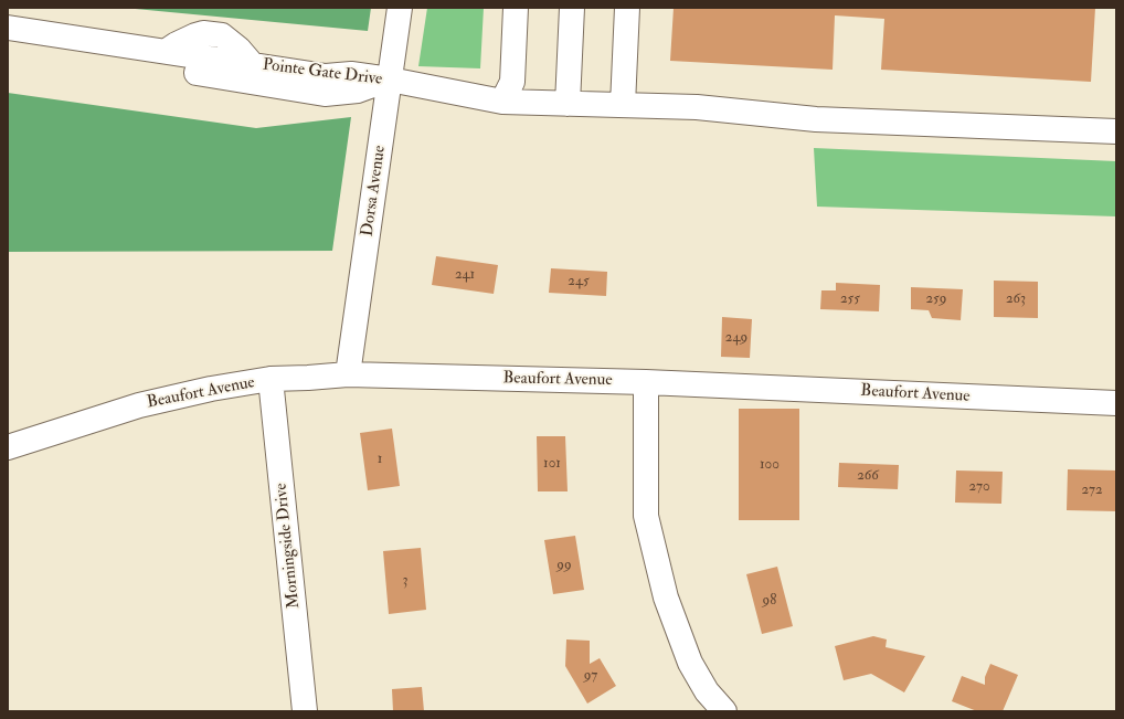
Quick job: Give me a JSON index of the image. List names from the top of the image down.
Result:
{
  "streets": {
    "street": [
      "Pointe Gate Drive",
      "Dorsa Avenue",
      "Beaufort Avenue",
      "Morningside Drive"
    ]
  },
  "crossings": [
    ["Pointe Gate Drive", "Dorsa Avenue"],
    ["Dorsa Avenue", "Beaufort Avenue"],
    ["Beaufort Avenue", "Morningside Drive"]
  ],
  "house_numbers": [
    "241",
    "245",
    "255",
    "259",
    "263",
    "249",
    "1",
    "101",
    "100",
    "266",
    "270",
    "272",
    "99",
    "3",
    "98",
    "97"
  ]
}
